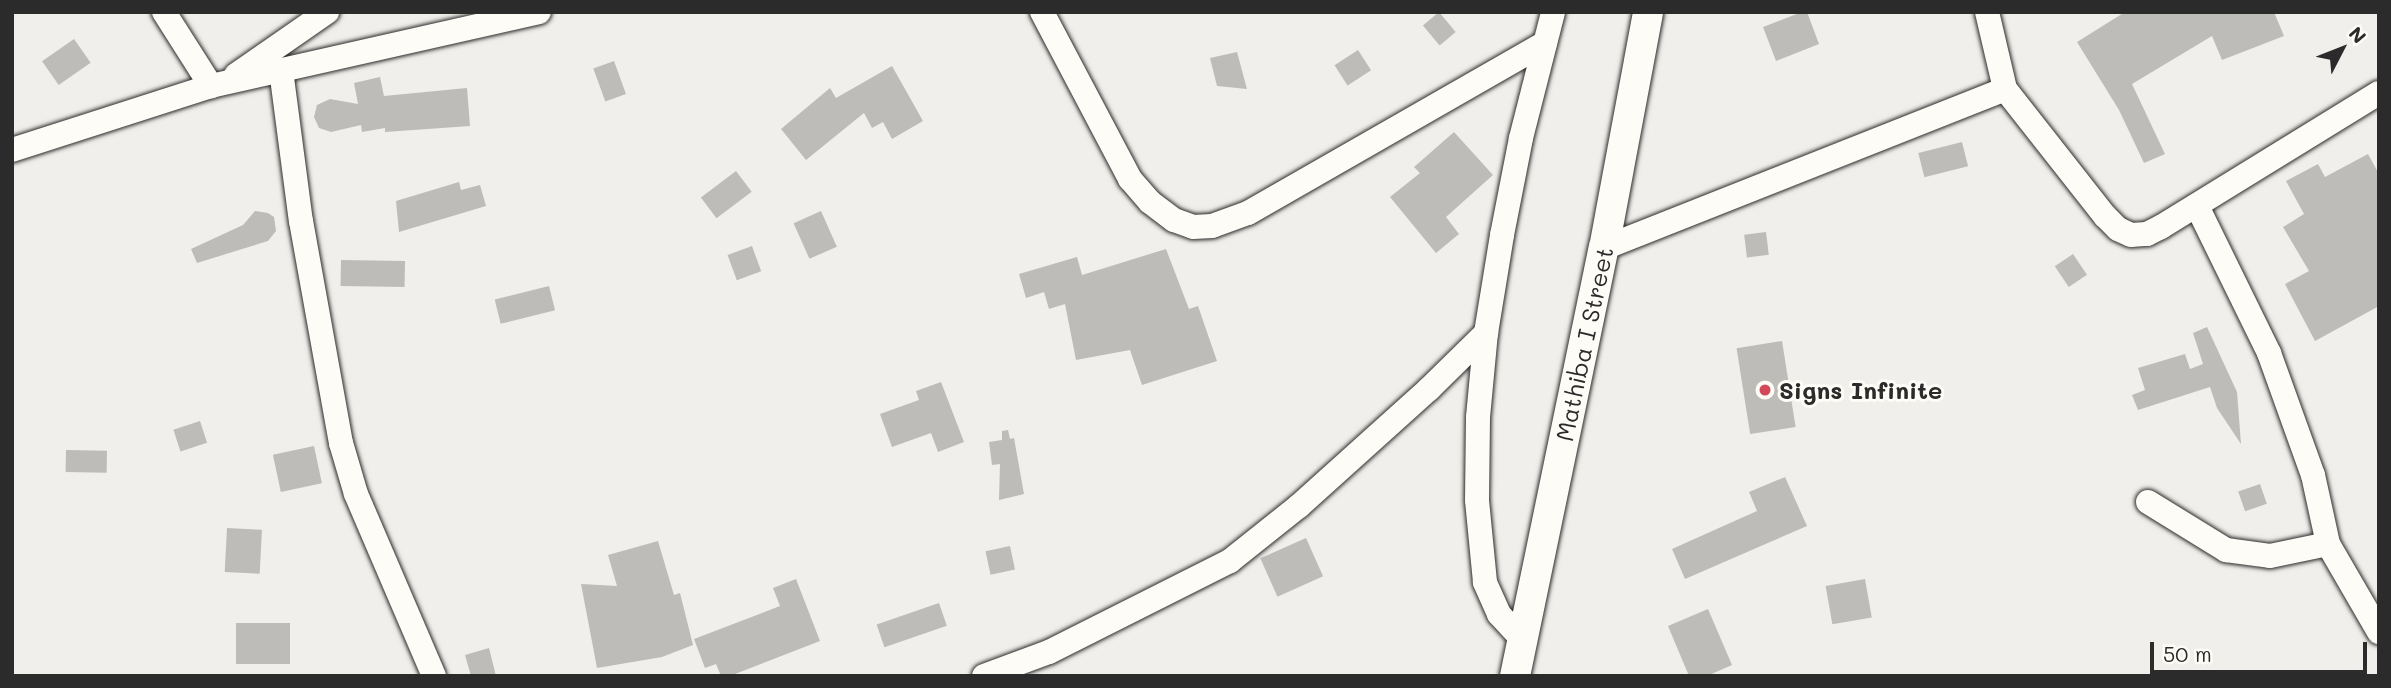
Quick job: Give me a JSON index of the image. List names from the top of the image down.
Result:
{
  "streets": {
    "street": ["Mathiba I Street"]
  },
  "places": ["Signs Infinite"],
  "scale_bar": "50 m",
  "north": "top right"
}
